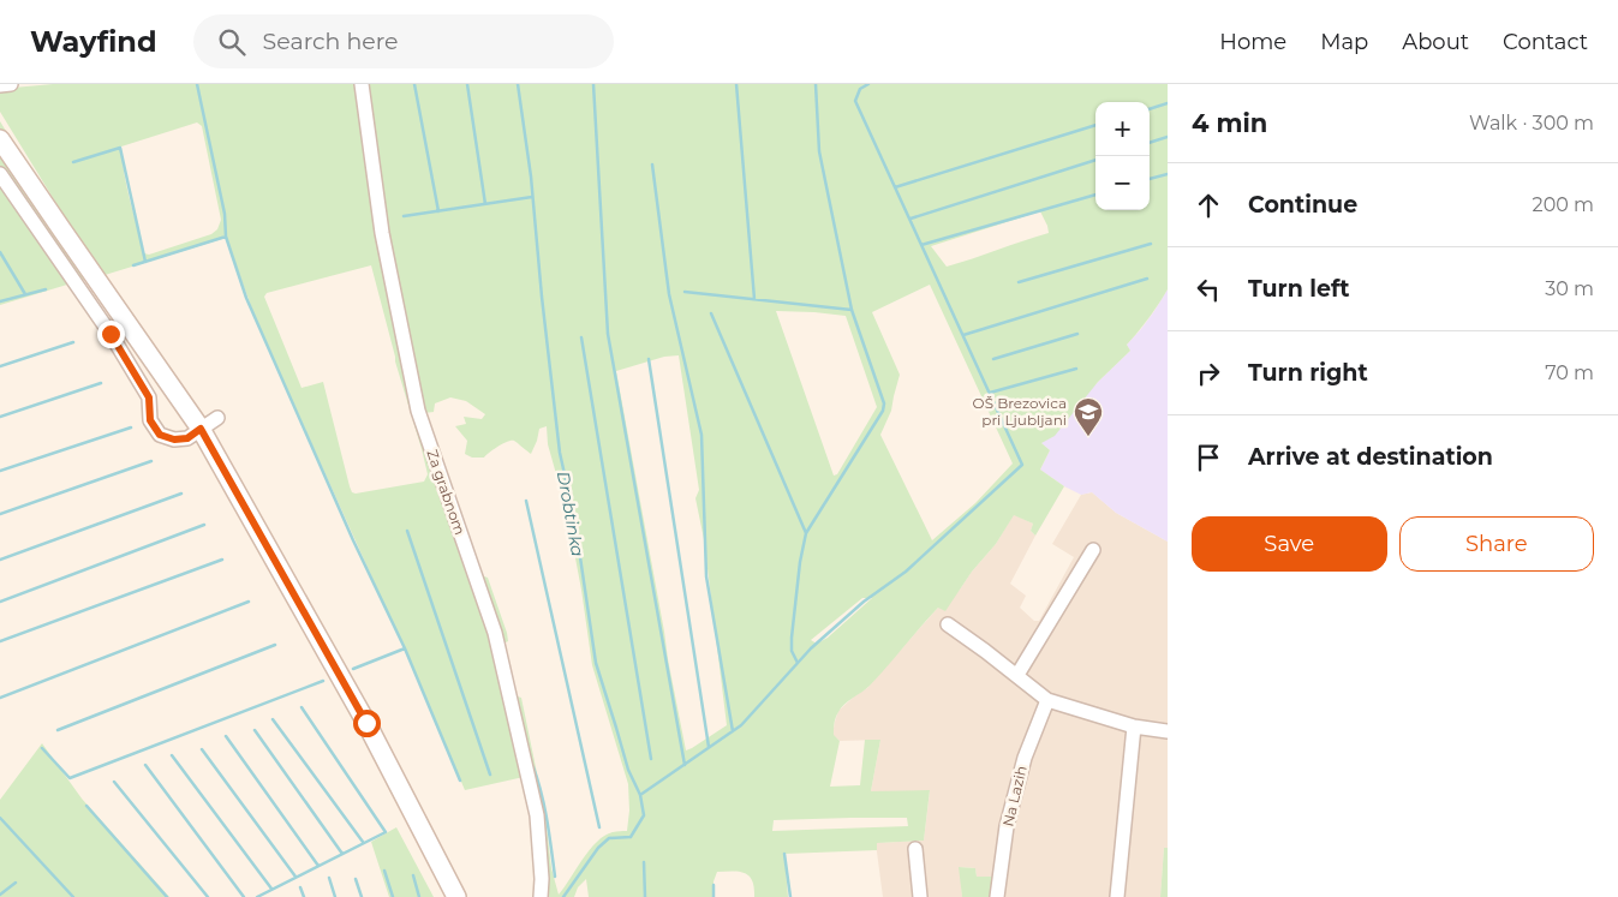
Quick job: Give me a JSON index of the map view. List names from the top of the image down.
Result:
{
  "streets": {
    "street": ["Za grabnom", "Na Lazih"]
  },
  "water": ["Drobtinka"],
  "places": {
    "school or university": ["OŠ Brezovica pri Ljubljani"]
  },
  "page": {
    "header": "Wayfind",
    "search": "Search here",
    "nav": [
      "Home",
      "Map",
      "About",
      "Contact"
    ],
    "heading": ["4 min", "Walk · 300 m"],
    "map_buttons": ["+", "−"],
    "list": [
      ["Continue", "200 m"],
      ["Turn left", "30 m"],
      ["Turn right", "70 m"],
      "Arrive at destination"
    ],
    "buttons": ["Save", "Share"]
  }
}
